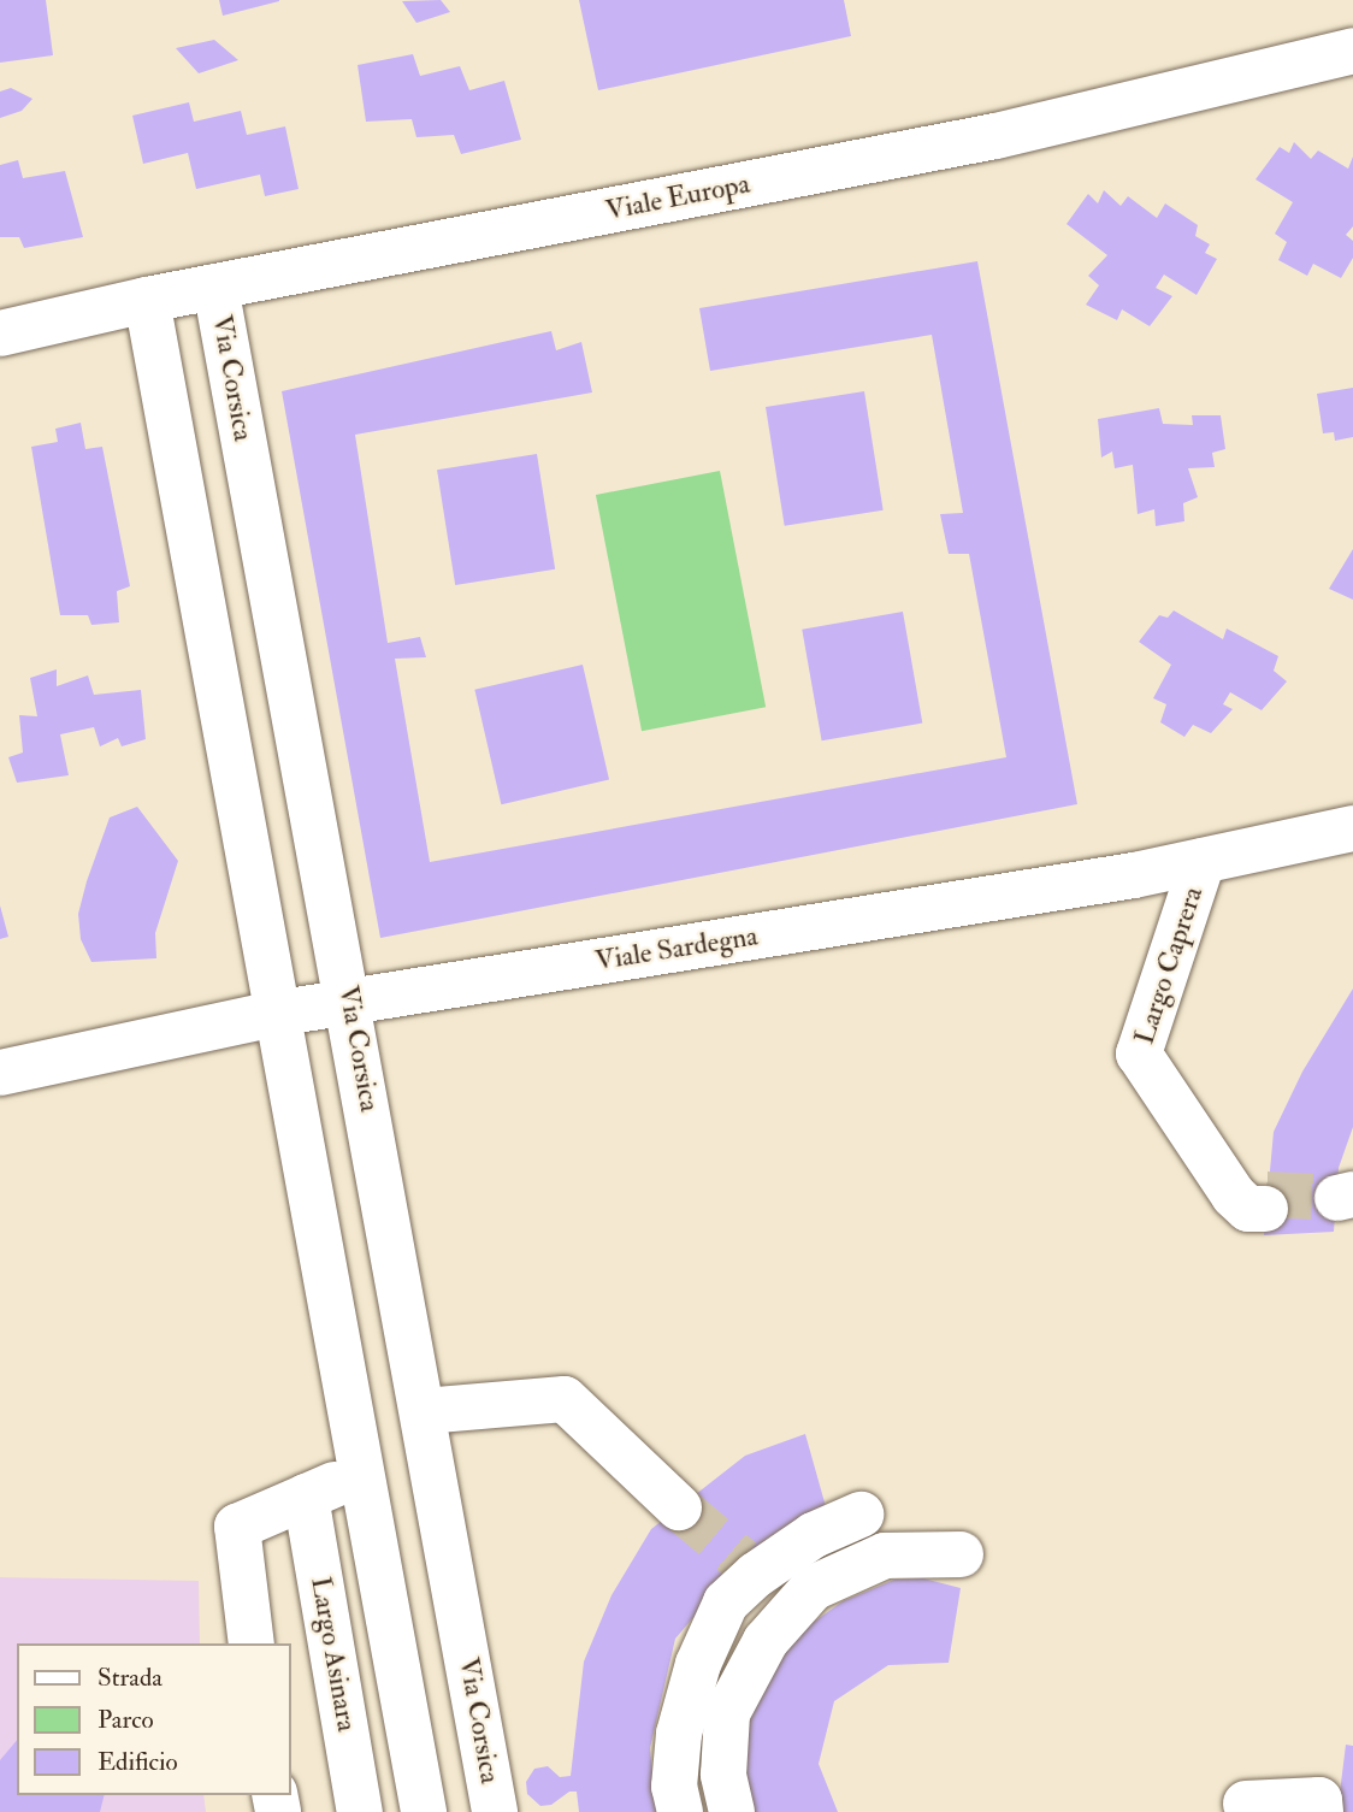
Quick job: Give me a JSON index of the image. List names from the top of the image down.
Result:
{
  "streets": {
    "street": [
      "Viale Europa",
      "Via Corsica",
      "Viale Sardegna",
      "Largo Caprera",
      "Largo Asinara"
    ]
  },
  "crossings": [
    ["Viale Europa", "Via Corsica"],
    ["Via Corsica", "Viale Sardegna"],
    ["Viale Sardegna", "Largo Caprera"]
  ],
  "legend": ["Strada", "Parco", "Edificio"]
}
